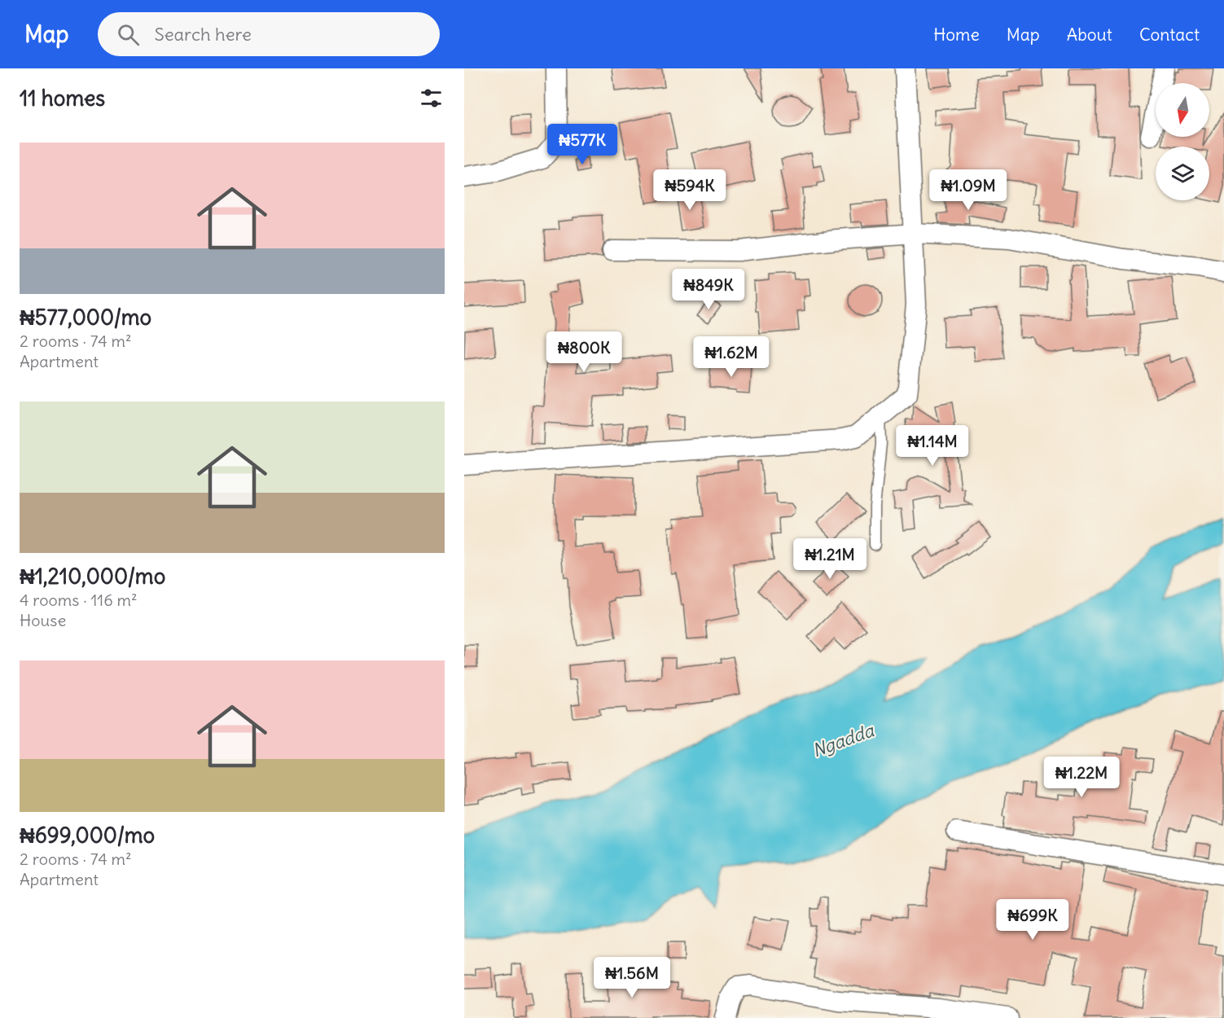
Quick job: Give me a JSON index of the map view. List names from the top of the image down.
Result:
{
  "water": ["Ngadda"],
  "north": "bottom",
  "page": {
    "header": "Map",
    "search": "Search here",
    "nav": [
      "Home",
      "Map",
      "About",
      "Contact"
    ],
    "heading": "11 homes",
    "price": [
      "₦577K",
      "₦594K",
      "₦1.09M",
      "₦849K",
      "₦800K",
      "₦1.62M",
      "₦1.14M",
      "₦1.21M",
      "₦1.22M",
      "₦699K",
      "₦1.56M"
    ],
    "list": [
      {
        "name": "₦577,000/mo",
        "note": "2 rooms · 74 m² · Apartment"
      },
      {
        "name": "₦1,210,000/mo",
        "note": "4 rooms · 116 m² · House"
      },
      {
        "name": "₦699,000/mo",
        "note": "2 rooms · 74 m² · Apartment"
      }
    ]
  }
}
